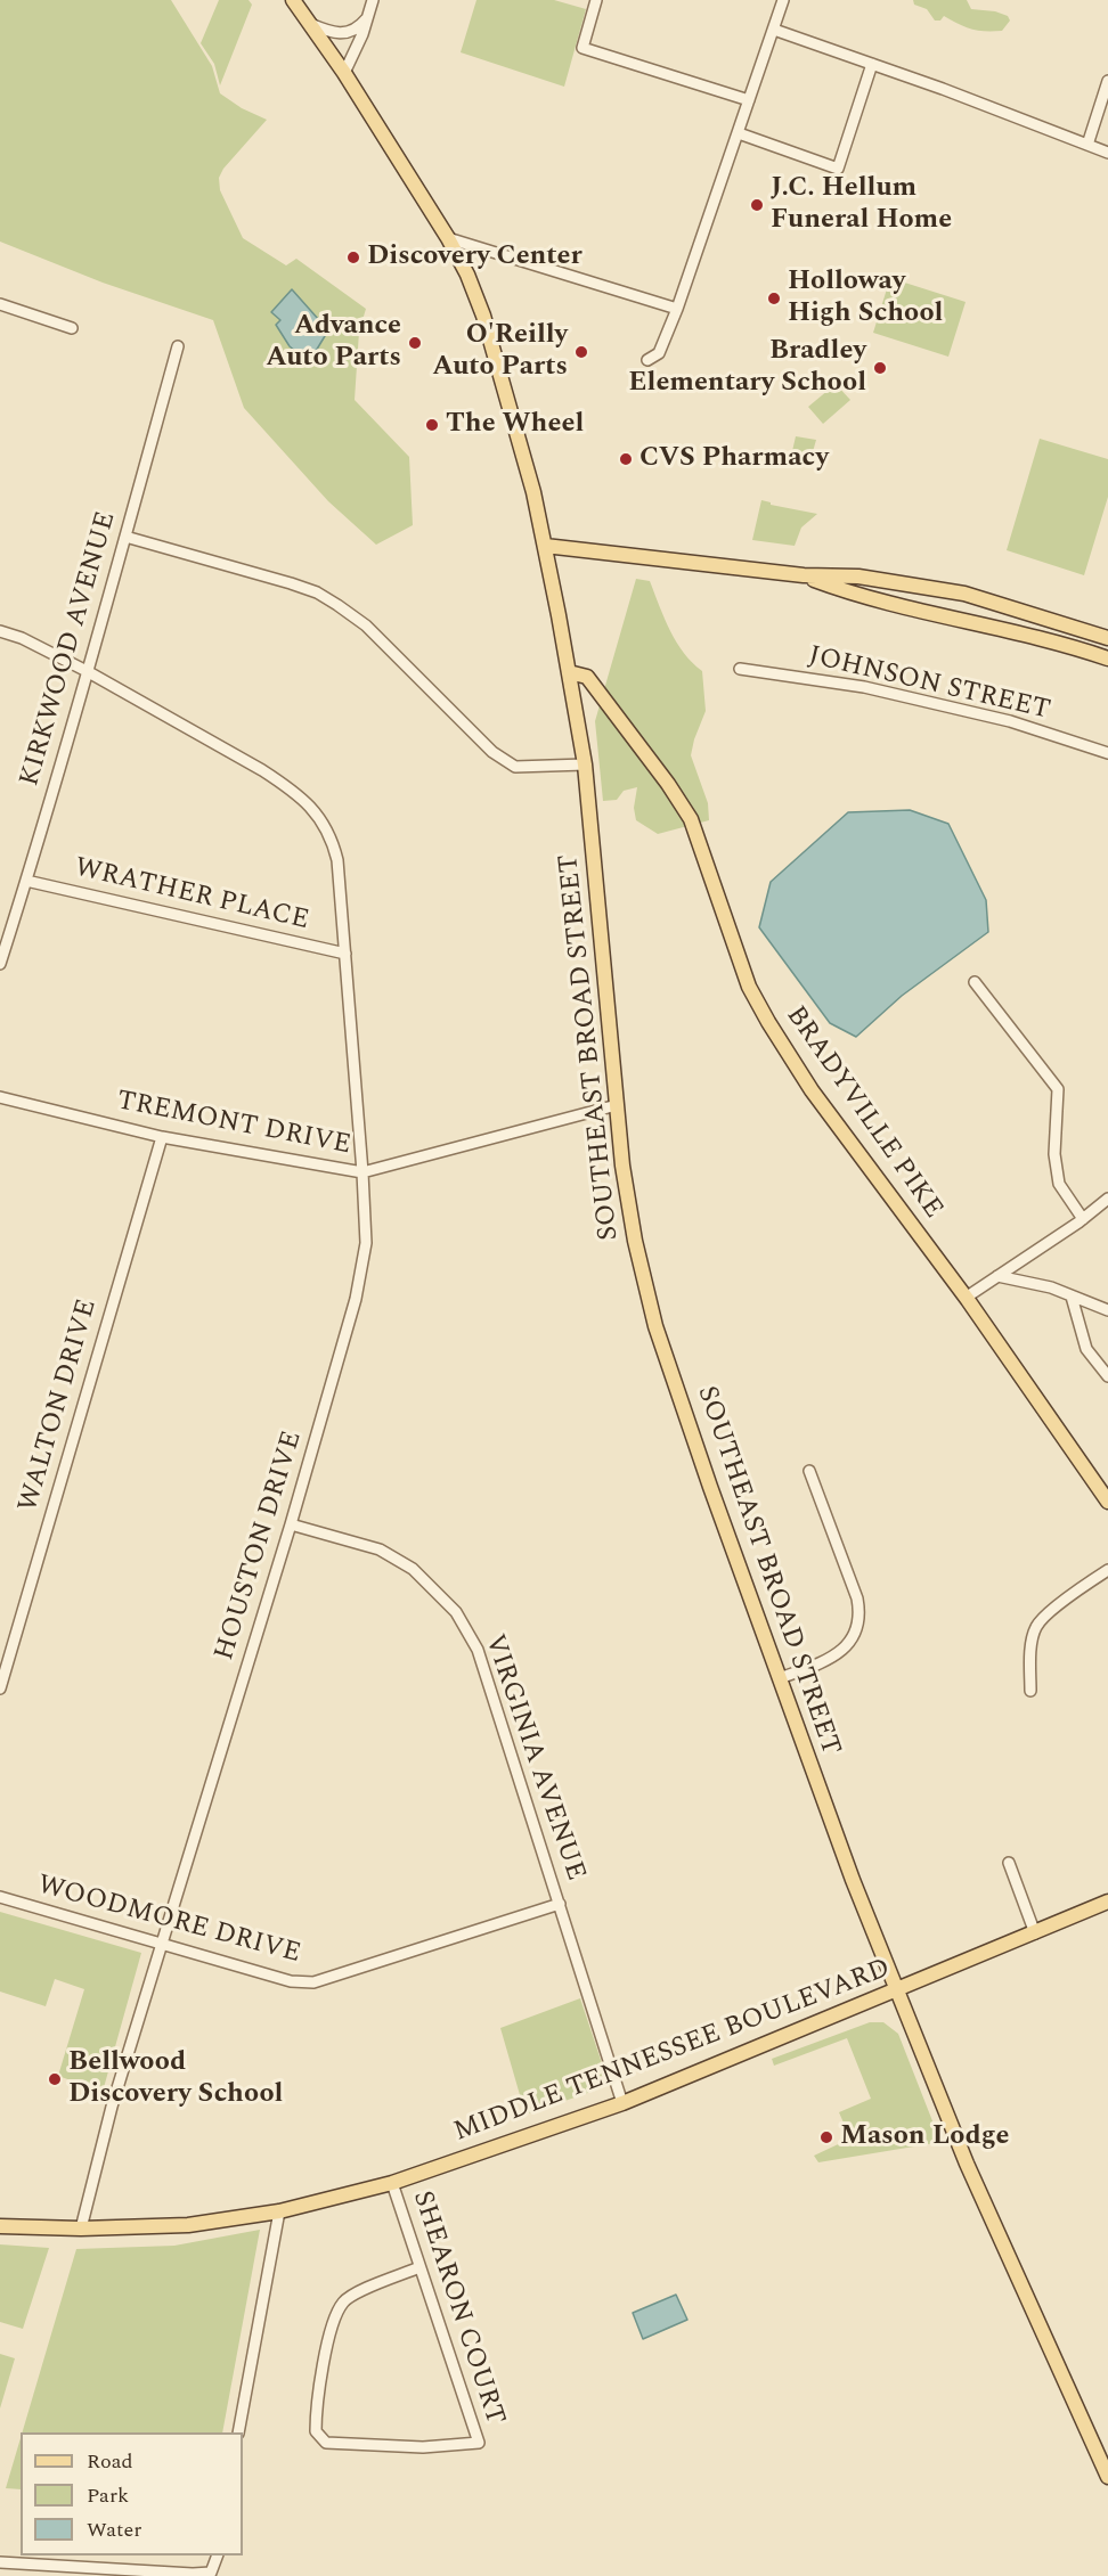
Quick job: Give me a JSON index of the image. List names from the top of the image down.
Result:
{
  "streets": {
    "main road": ["SOUTHEAST BROAD STREET", "BRADYVILLE PIKE", "MIDDLE TENNESSEE BOULEVARD"],
    "street": [
      "KIRKWOOD AVENUE",
      "JOHNSON STREET",
      "WRATHER PLACE",
      "TREMONT DRIVE",
      "WALTON DRIVE",
      "HOUSTON DRIVE",
      "VIRGINIA AVENUE",
      "WOODMORE DRIVE",
      "SHEARON COURT"
    ]
  },
  "crossings": [
    ["KIRKWOOD AVENUE", "WRATHER PLACE"],
    ["KIRKWOOD AVENUE", "HOUSTON DRIVE"],
    ["WRATHER PLACE", "HOUSTON DRIVE"],
    ["SOUTHEAST BROAD STREET", "BRADYVILLE PIKE"],
    ["SOUTHEAST BROAD STREET", "TREMONT DRIVE"],
    ["SOUTHEAST BROAD STREET", "MIDDLE TENNESSEE BOULEVARD"],
    ["TREMONT DRIVE", "WALTON DRIVE"],
    ["TREMONT DRIVE", "HOUSTON DRIVE"],
    ["HOUSTON DRIVE", "VIRGINIA AVENUE"],
    ["HOUSTON DRIVE", "WOODMORE DRIVE"],
    ["HOUSTON DRIVE", "MIDDLE TENNESSEE BOULEVARD"],
    ["VIRGINIA AVENUE", "WOODMORE DRIVE"],
    ["VIRGINIA AVENUE", "MIDDLE TENNESSEE BOULEVARD"],
    ["MIDDLE TENNESSEE BOULEVARD", "SHEARON COURT"]
  ],
  "places": [
    "J.C. Hellum Funeral Home",
    "Discovery Center",
    "Holloway High School",
    "Advance Auto Parts",
    "O'Reilly Auto Parts",
    "Bradley Elementary School",
    "The Wheel",
    "CVS Pharmacy",
    "Bellwood Discovery School",
    "Mason Lodge"
  ],
  "legend": ["Road", "Park", "Water"]
}
